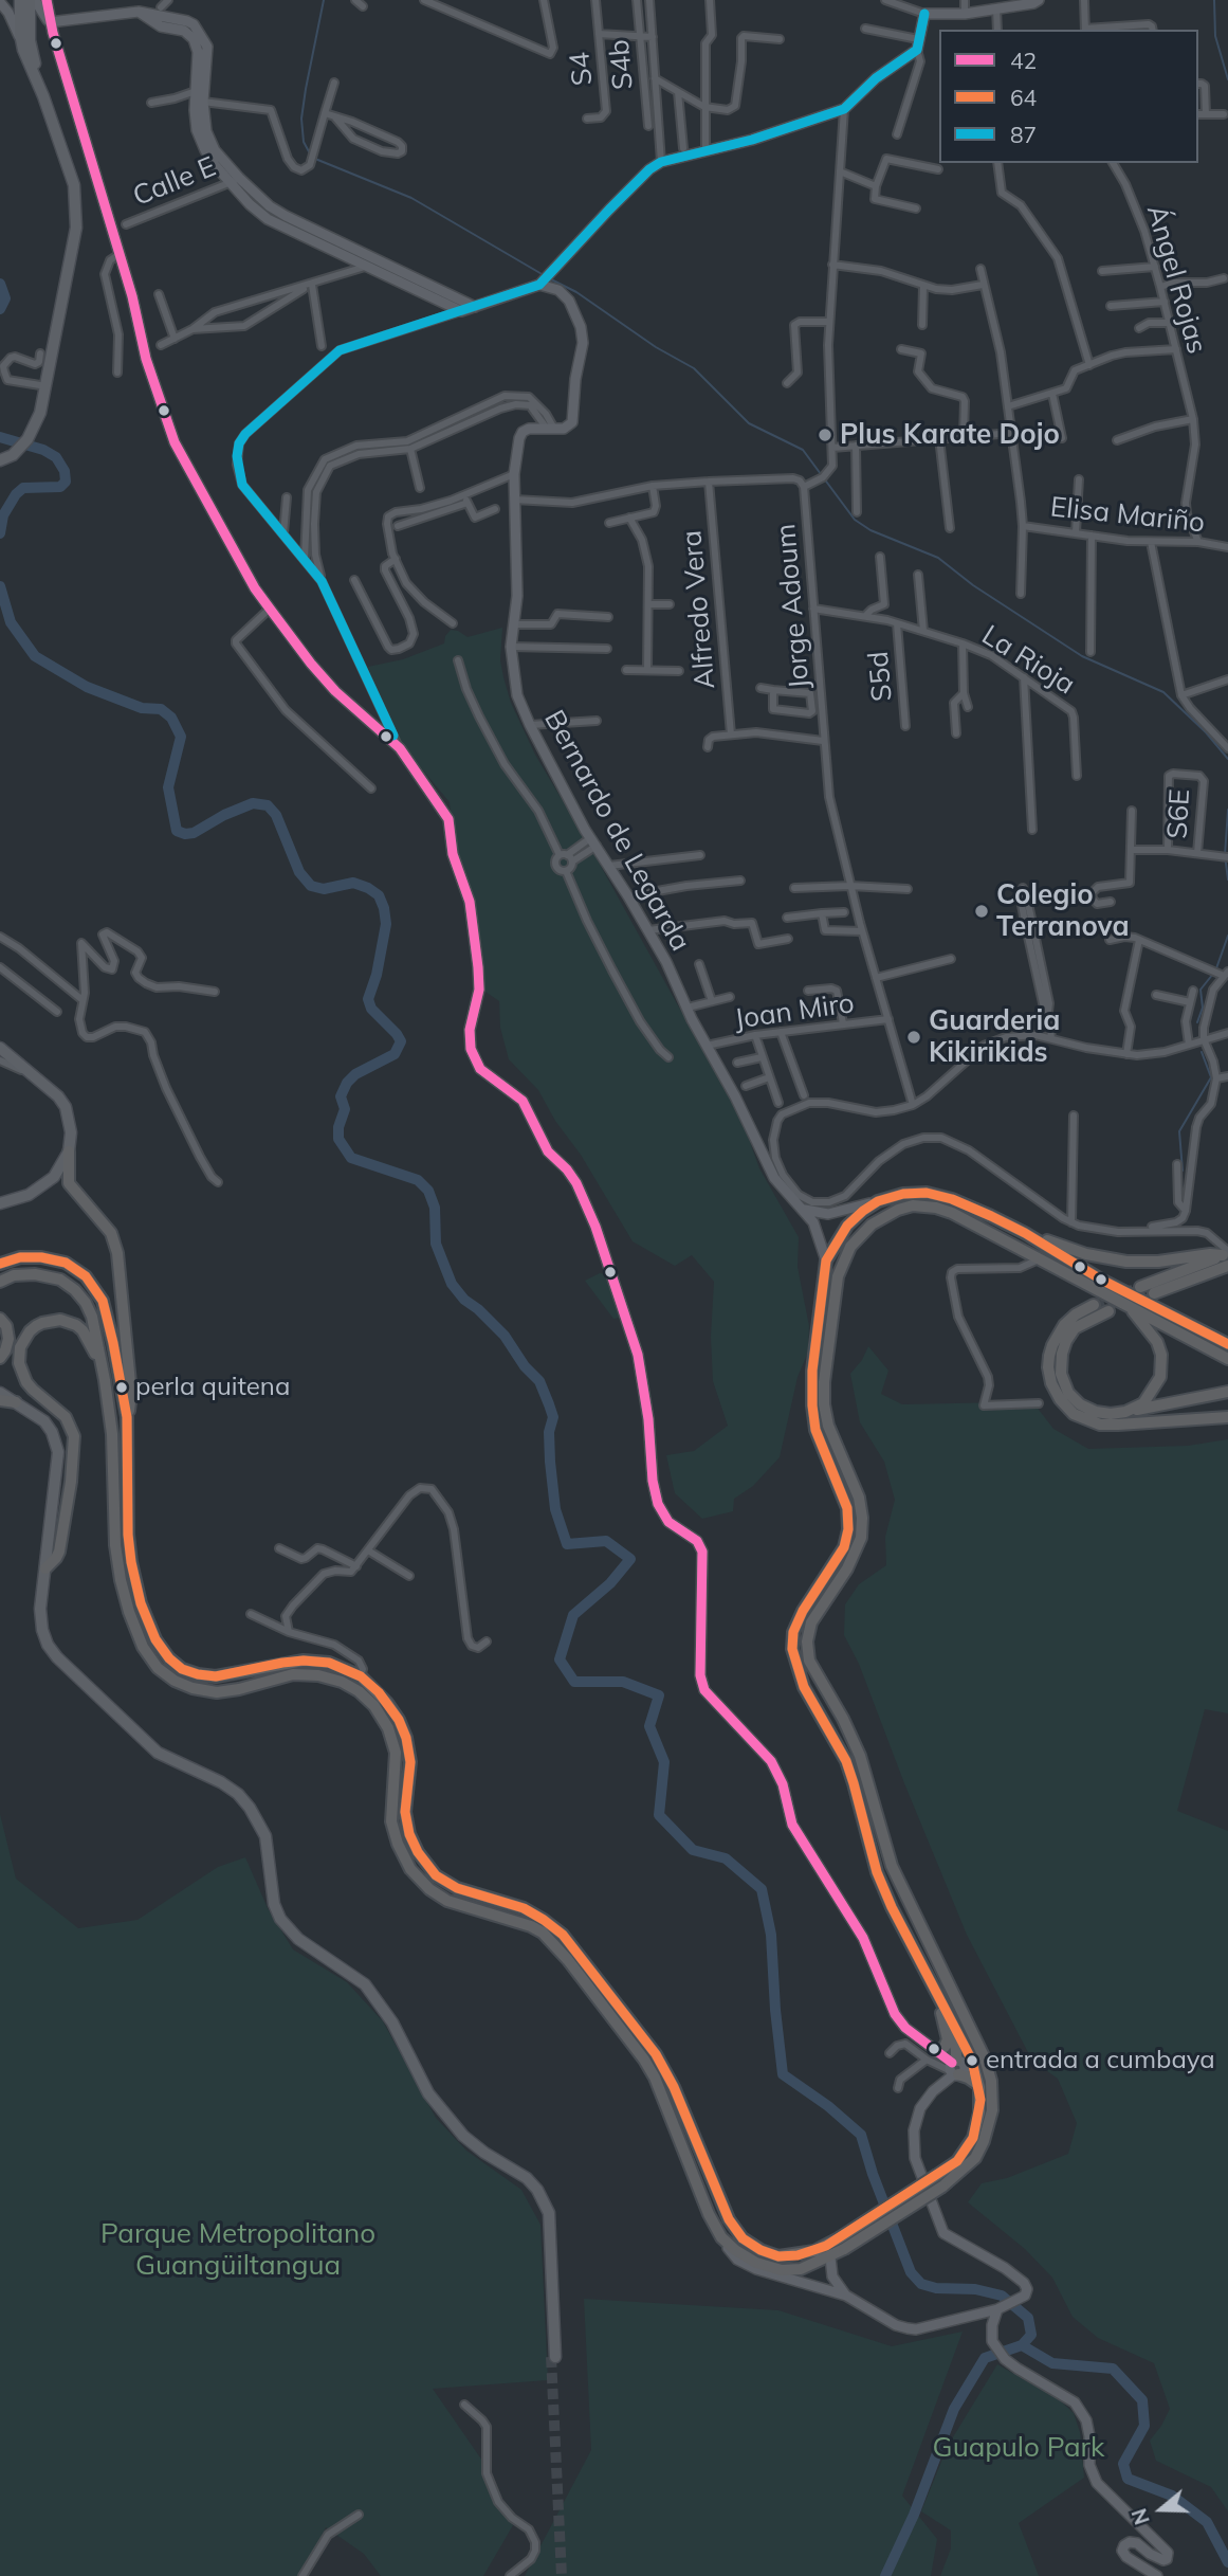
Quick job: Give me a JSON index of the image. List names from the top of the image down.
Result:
{
  "streets": {
    "street": [
      "S4b",
      "S4",
      "Calle E",
      "Ángel Rojas",
      "Elisa Mariño",
      "Jorge Adoum",
      "Alfredo Vera",
      "La Rioja",
      "S5d",
      "S6E",
      "Bernardo de Legarda",
      "Joan Miro"
    ]
  },
  "crossings": [
    ["Ángel Rojas", "Elisa Mariño"],
    ["Jorge Adoum", "La Rioja"],
    ["Jorge Adoum", "Joan Miro"],
    ["La Rioja", "S5d"],
    ["Bernardo de Legarda", "Joan Miro"]
  ],
  "parks": ["Parque Metropolitano Guangüiltangua", "Guapulo Park"],
  "places": [
    "Plus Karate Dojo",
    "Colegio Terranova",
    "Guarderia Kikirikids",
    "perla quitena",
    "entrada a cumbaya"
  ],
  "lines": ["transit line 42", "transit line 87", "transit line 64"],
  "legend": ["42", "64", "87"],
  "north": "left"
}
